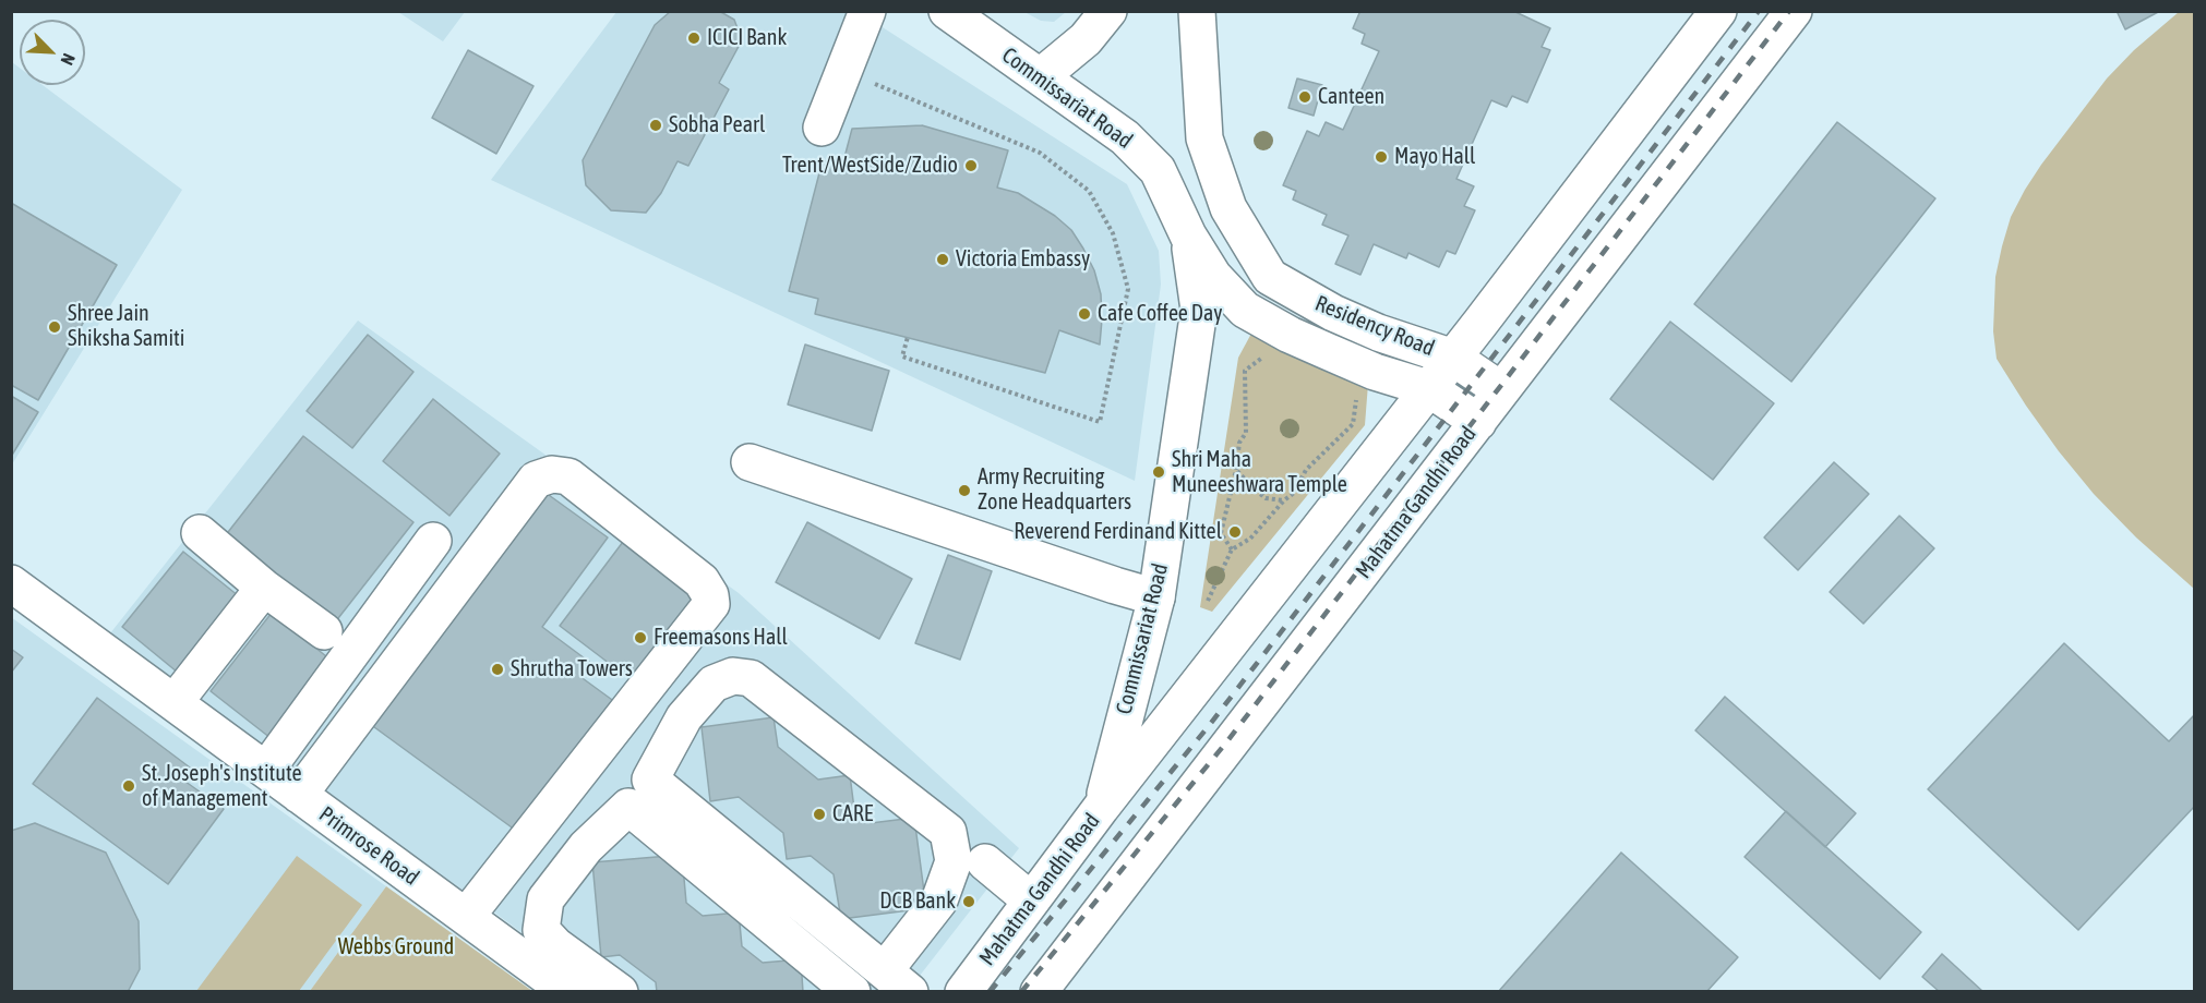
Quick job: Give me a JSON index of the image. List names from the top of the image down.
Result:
{
  "streets": {
    "main road": [
      "Commissariat Road",
      "Residency Road",
      "Mahatma Gandhi Road",
      "Primrose Road"
    ]
  },
  "crossings": [
    ["Commissariat Road", "Mahatma Gandhi Road"],
    ["Residency Road", "Mahatma Gandhi Road"]
  ],
  "parks": ["Webbs Ground"],
  "places": [
    "ICICI Bank",
    "Canteen",
    "Sobha Pearl",
    "Mayo Hall",
    "Trent/WestSide/Zudio",
    "Victoria Embassy",
    "Cafe Coffee Day",
    "Shree Jain Shiksha Samiti",
    "Shri Maha Muneeshwara Temple",
    "Army Recruiting Zone Headquarters",
    "Reverend Ferdinand Kittel",
    "Freemasons Hall",
    "Shrutha Towers",
    "St. Joseph's Institute of Management",
    "CARE",
    "DCB Bank"
  ],
  "north": "bottom right"
}
